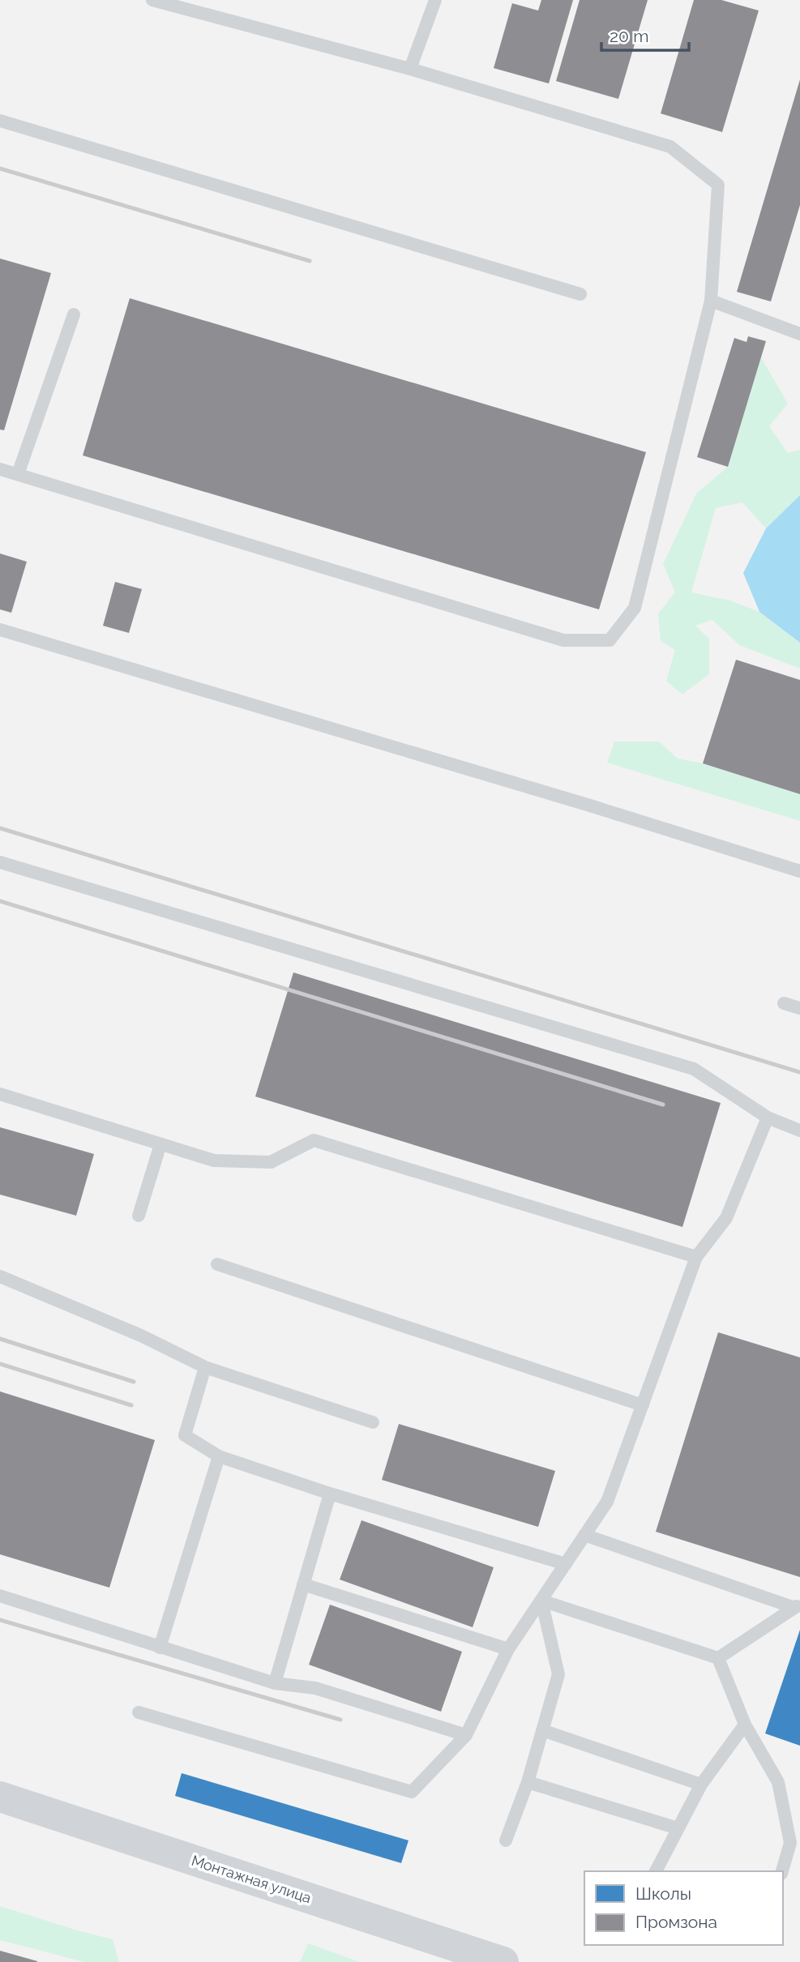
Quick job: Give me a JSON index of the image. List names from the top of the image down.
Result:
{
  "streets": {
    "street": ["Монтажная улица"]
  },
  "legend": ["Школы", "Промзона"],
  "scale_bar": "20 m"
}
